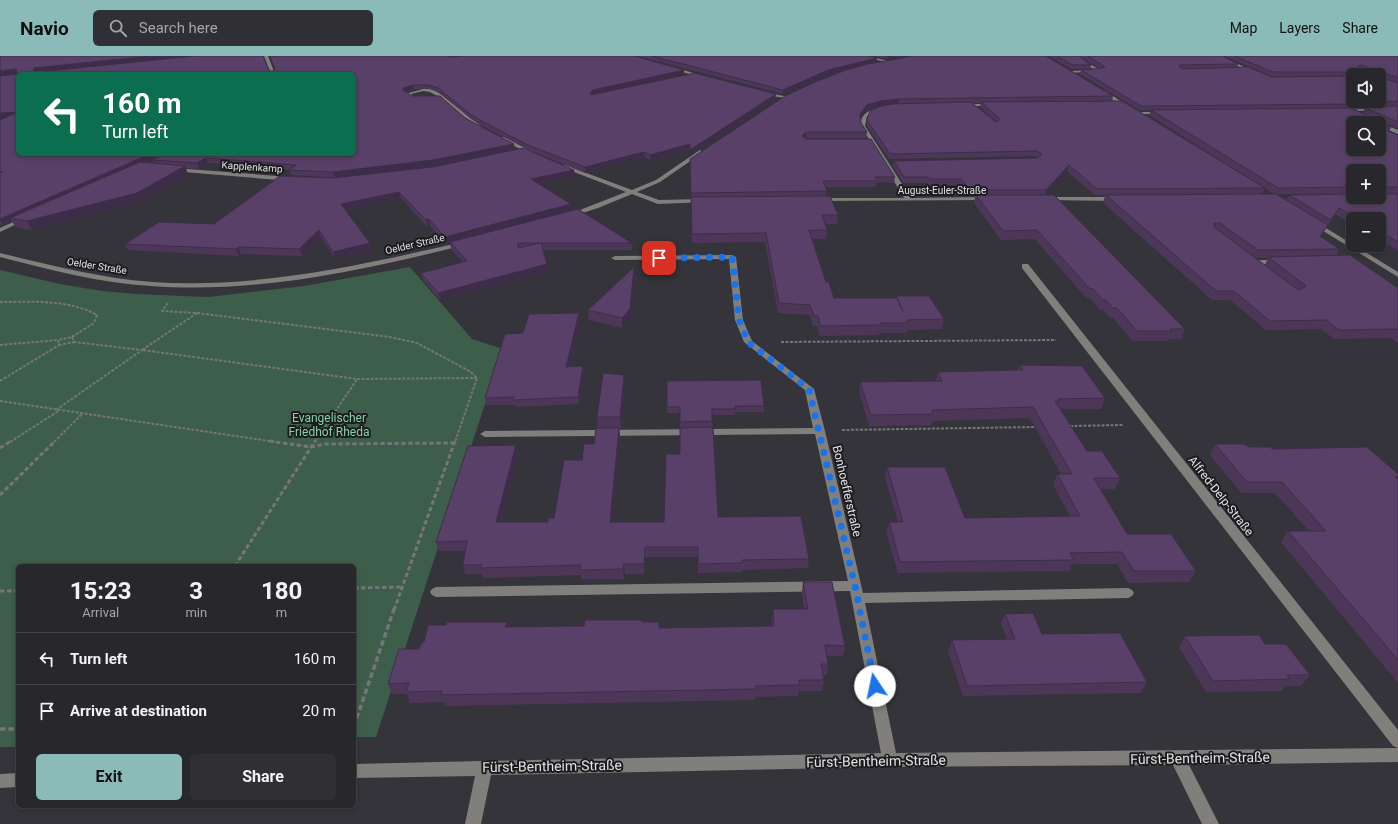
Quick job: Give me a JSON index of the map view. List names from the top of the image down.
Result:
{
  "streets": {
    "street": [
      "Kapplenkamp",
      "August-Euler-Straße",
      "Oelder Straße",
      "Bonhoefferstraße",
      "Alfred-Delp-Straße",
      "Fürst-Bentheim-Straße"
    ]
  },
  "crossings": [
    ["Bonhoefferstraße", "Fürst-Bentheim-Straße"]
  ],
  "parks": ["Evangelischer Friedhof Rheda"],
  "page": {
    "header": "Navio",
    "search": "Search here",
    "nav": ["Map", "Layers", "Share"],
    "map_buttons": ["+", "−"],
    "turn": ["160 m", "Turn left"],
    "eta": [
      "15:23",
      "Arrival",
      "3",
      "min",
      "180",
      "m"
    ],
    "list": [
      {
        "name": "Turn left",
        "value": "160 m"
      },
      {
        "name": "Arrive at destination",
        "value": "20 m"
      }
    ],
    "buttons": ["Exit", "Share"]
  }
}
